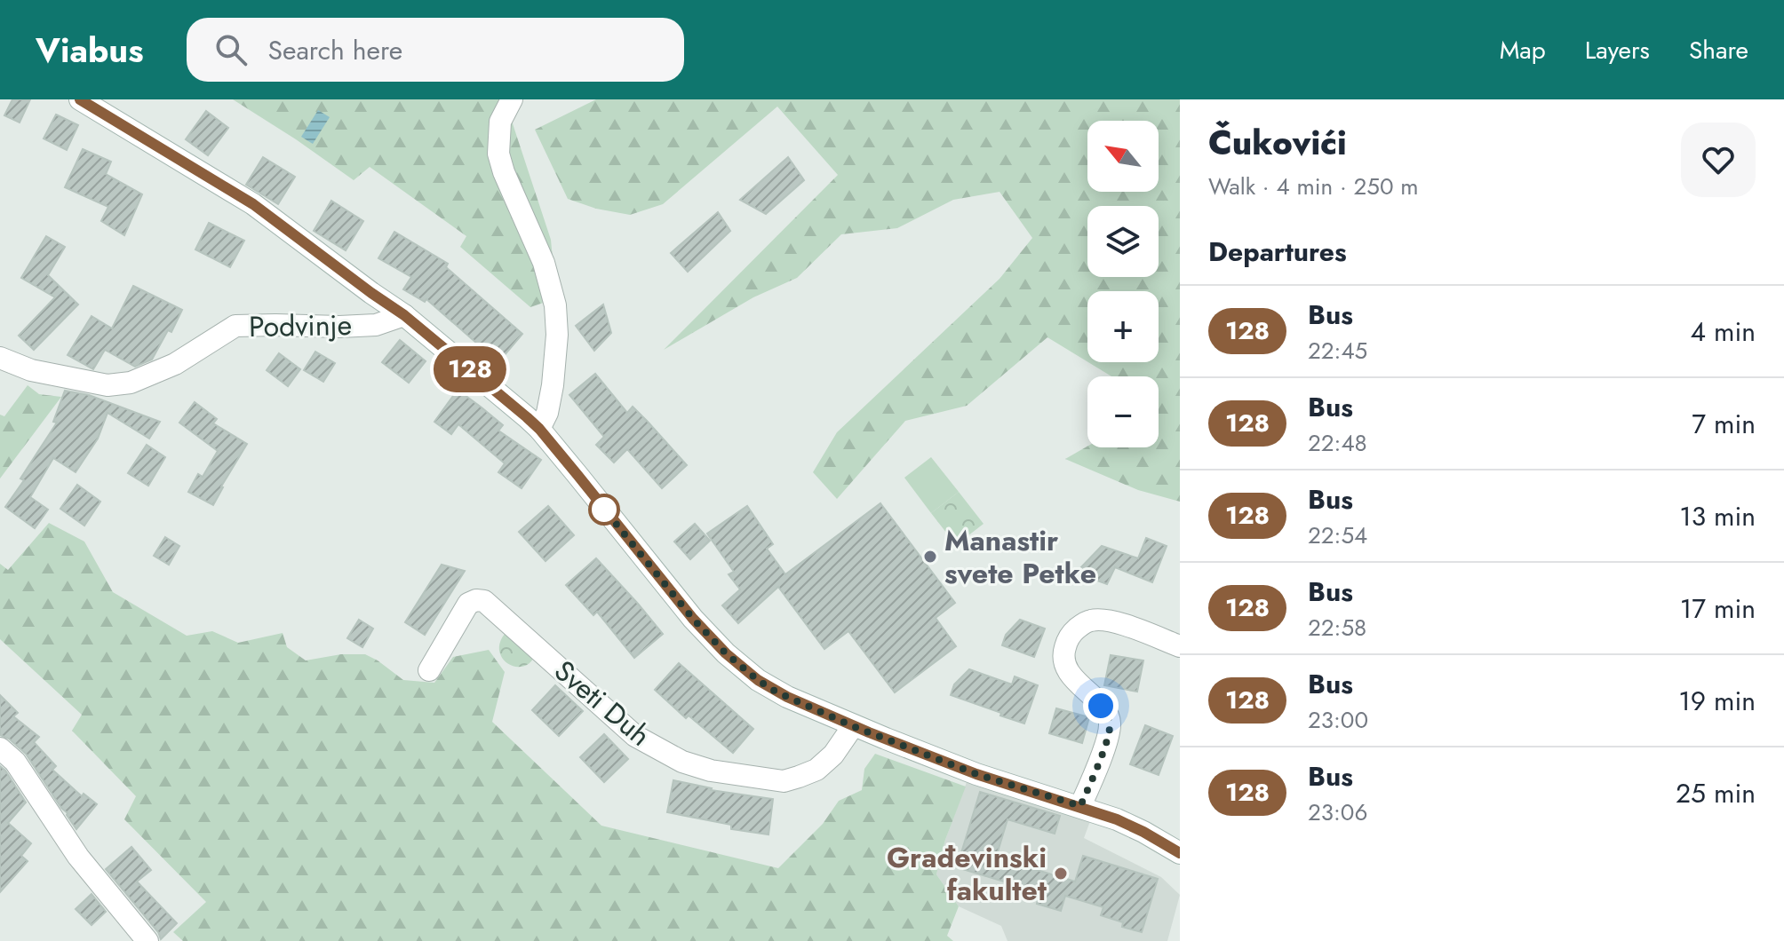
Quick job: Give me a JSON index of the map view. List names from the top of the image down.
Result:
{
  "streets": {
    "street": ["Podvinje", "Sveti Duh"]
  },
  "places": ["Manastir svete Petke", "Građevinski fakultet"],
  "lines": ["bus line 128"],
  "north": "top left",
  "page": {
    "header": "Viabus",
    "search": "Search here",
    "nav": ["Map", "Layers", "Share"],
    "on_map": "128",
    "heading": [
      ["Čukovići", "Walk · 4 min · 250 m"],
      "Departures"
    ],
    "map_buttons": ["+", "−"],
    "list": [
      {
        "mark": "128",
        "name": "Bus",
        "note": "22:45",
        "value": "4 min"
      },
      {
        "mark": "128",
        "name": "Bus",
        "note": "22:48",
        "value": "7 min"
      },
      {
        "mark": "128",
        "name": "Bus",
        "note": "22:54",
        "value": "13 min"
      },
      {
        "mark": "128",
        "name": "Bus",
        "note": "22:58",
        "value": "17 min"
      },
      {
        "mark": "128",
        "name": "Bus",
        "note": "23:00",
        "value": "19 min"
      },
      {
        "mark": "128",
        "name": "Bus",
        "note": "23:06",
        "value": "25 min"
      }
    ]
  }
}
